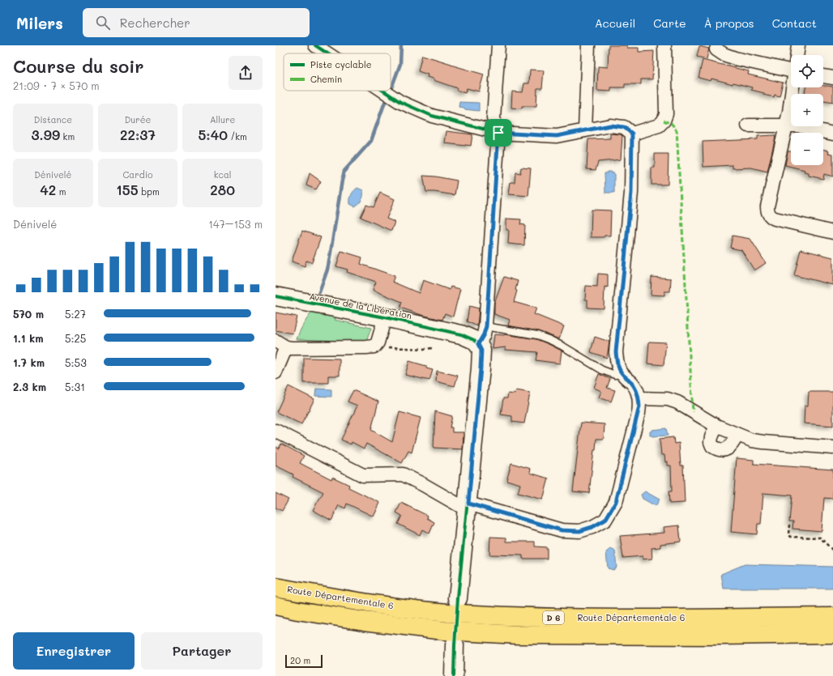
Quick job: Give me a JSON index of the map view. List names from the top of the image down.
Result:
{
  "streets": {
    "highway": ["Route Départementale 6", "D 6"],
    "street": ["Avenue de la Libération"]
  },
  "legend": ["Piste cyclable", "Chemin"],
  "scale_bar": "20 m",
  "page": {
    "header": "Milers",
    "search": "Rechercher",
    "nav": [
      "Accueil",
      "Carte",
      "À propos",
      "Contact"
    ],
    "heading": ["Course du soir", "21:09 · 7 × 570 m"],
    "map_buttons": ["+", "−"],
    "stats": [
      ["Distance", "3.99 km"],
      ["Durée", "22:37"],
      ["Allure", "5:40 /km"],
      ["Dénivelé", "42 m"],
      ["Cardio", "155 bpm"],
      ["kcal", "280"]
    ],
    "chart": ["Dénivelé", "147–153 m"],
    "list": [
      {
        "name": "570 m",
        "note": "5:27"
      },
      {
        "name": "1.1 km",
        "note": "5:25"
      },
      {
        "name": "1.7 km",
        "note": "5:53"
      },
      {
        "name": "2.3 km",
        "note": "5:31"
      }
    ],
    "buttons": ["Enregistrer", "Partager"],
    "scale": "20 m"
  }
}
